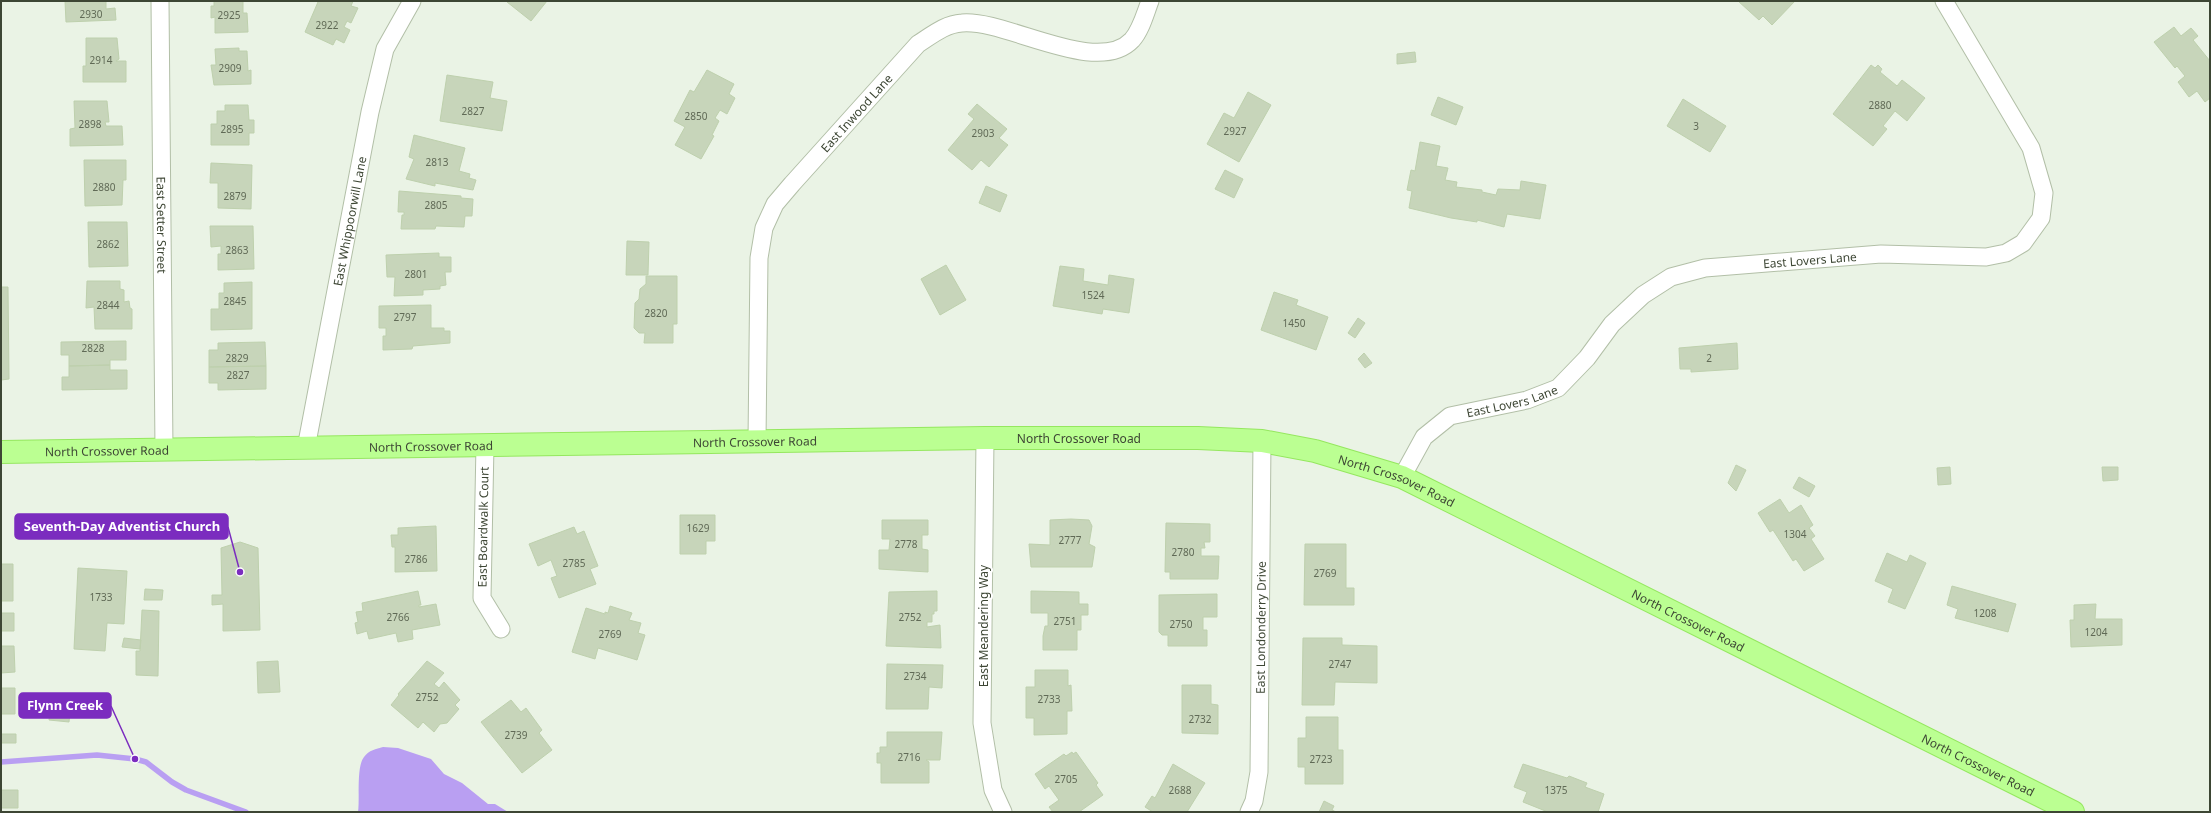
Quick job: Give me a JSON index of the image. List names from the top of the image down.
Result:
{
  "streets": {
    "main road": ["North Crossover Road"],
    "street": [
      "East Inwood Lane",
      "East Whippoorwill Lane",
      "East Setter Street",
      "East Lovers Lane",
      "East Boardwalk Court",
      "East Meandering Way",
      "East Londonderry Drive"
    ]
  },
  "crossings": [
    ["East Inwood Lane", "North Crossover Road"],
    ["East Whippoorwill Lane", "North Crossover Road"],
    ["East Setter Street", "North Crossover Road"],
    ["East Lovers Lane", "North Crossover Road"],
    ["North Crossover Road", "East Boardwalk Court"],
    ["North Crossover Road", "East Meandering Way"],
    ["North Crossover Road", "East Londonderry Drive"]
  ],
  "places": ["Seventh-Day Adventist Church", "Flynn Creek"],
  "house_numbers": [
    "2930",
    "2925",
    "2922",
    "2914",
    "2909",
    "2880",
    "2827",
    "2850",
    "2898",
    "3",
    "2895",
    "2927",
    "2903",
    "2813",
    "2880",
    "2879",
    "2805",
    "2862",
    "2863",
    "2801",
    "1524",
    "2845",
    "2844",
    "2820",
    "2797",
    "1450",
    "2828",
    "2829",
    "2",
    "2827",
    "1629",
    "1304",
    "2777",
    "2778",
    "2780",
    "2786",
    "2785",
    "2769",
    "1733",
    "1208",
    "2766",
    "2752",
    "2751",
    "2750",
    "1204",
    "2769",
    "2747",
    "2734",
    "2752",
    "2733",
    "2732",
    "2739",
    "2716",
    "2723",
    "2705",
    "2688",
    "1375"
  ]
}
